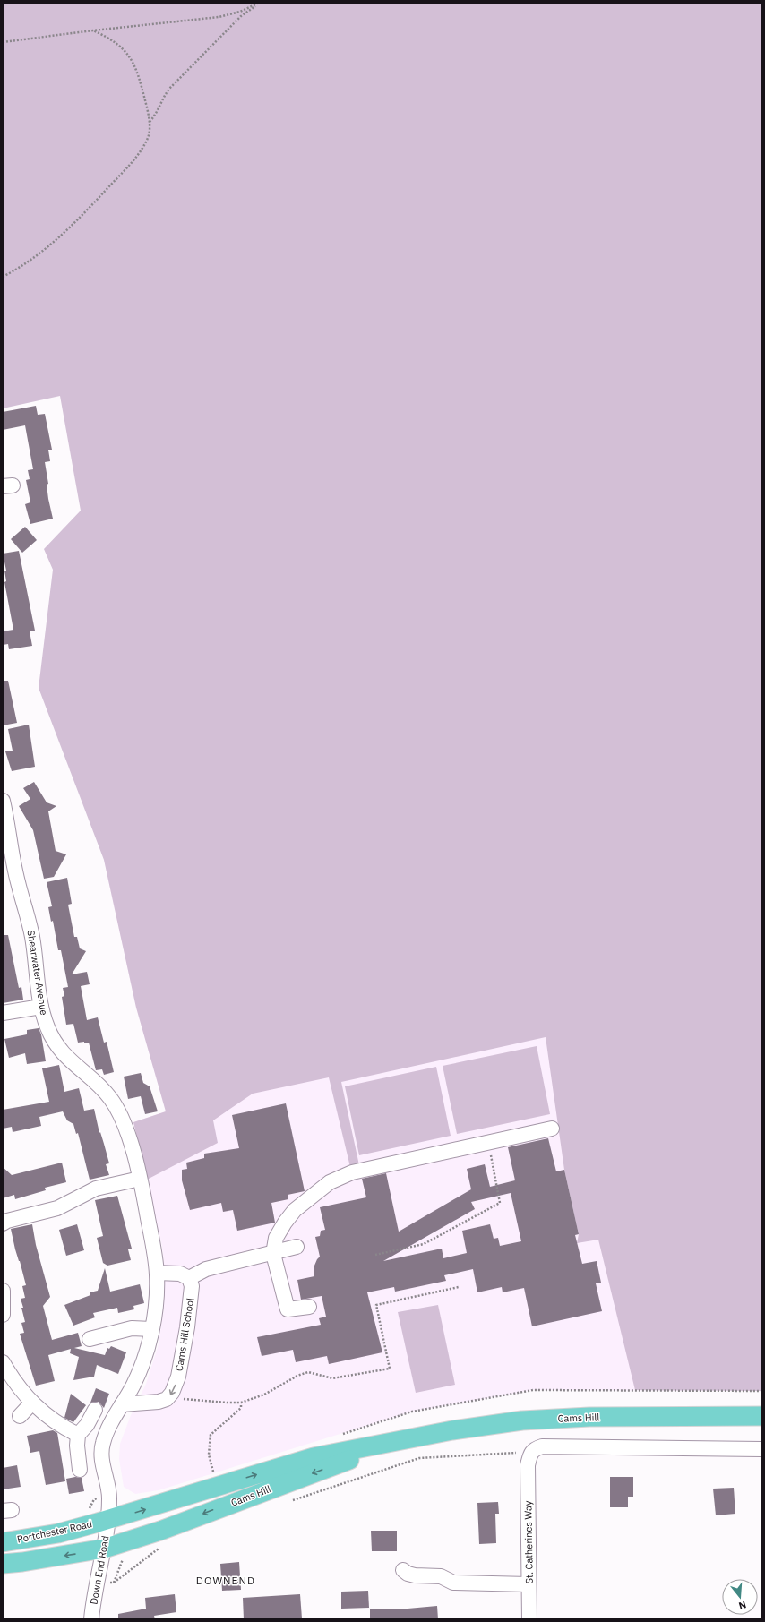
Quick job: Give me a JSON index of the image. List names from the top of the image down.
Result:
{
  "streets": {
    "main road": ["Cams Hill", "Portchester Road"],
    "street": [
      "Shearwater Avenue",
      "Cams Hill School",
      "St. Catherines Way",
      "Down End Road"
    ]
  },
  "crossings": [
    ["Shearwater Avenue", "Cams Hill"],
    ["Shearwater Avenue", "Portchester Road"],
    ["Shearwater Avenue", "Down End Road"],
    ["Cams Hill", "Portchester Road"],
    ["Cams Hill", "Down End Road"],
    ["Portchester Road", "Down End Road"]
  ],
  "one_way": ["Cams Hill School"],
  "districts": ["DOWNEND"],
  "north": "bottom"
}
